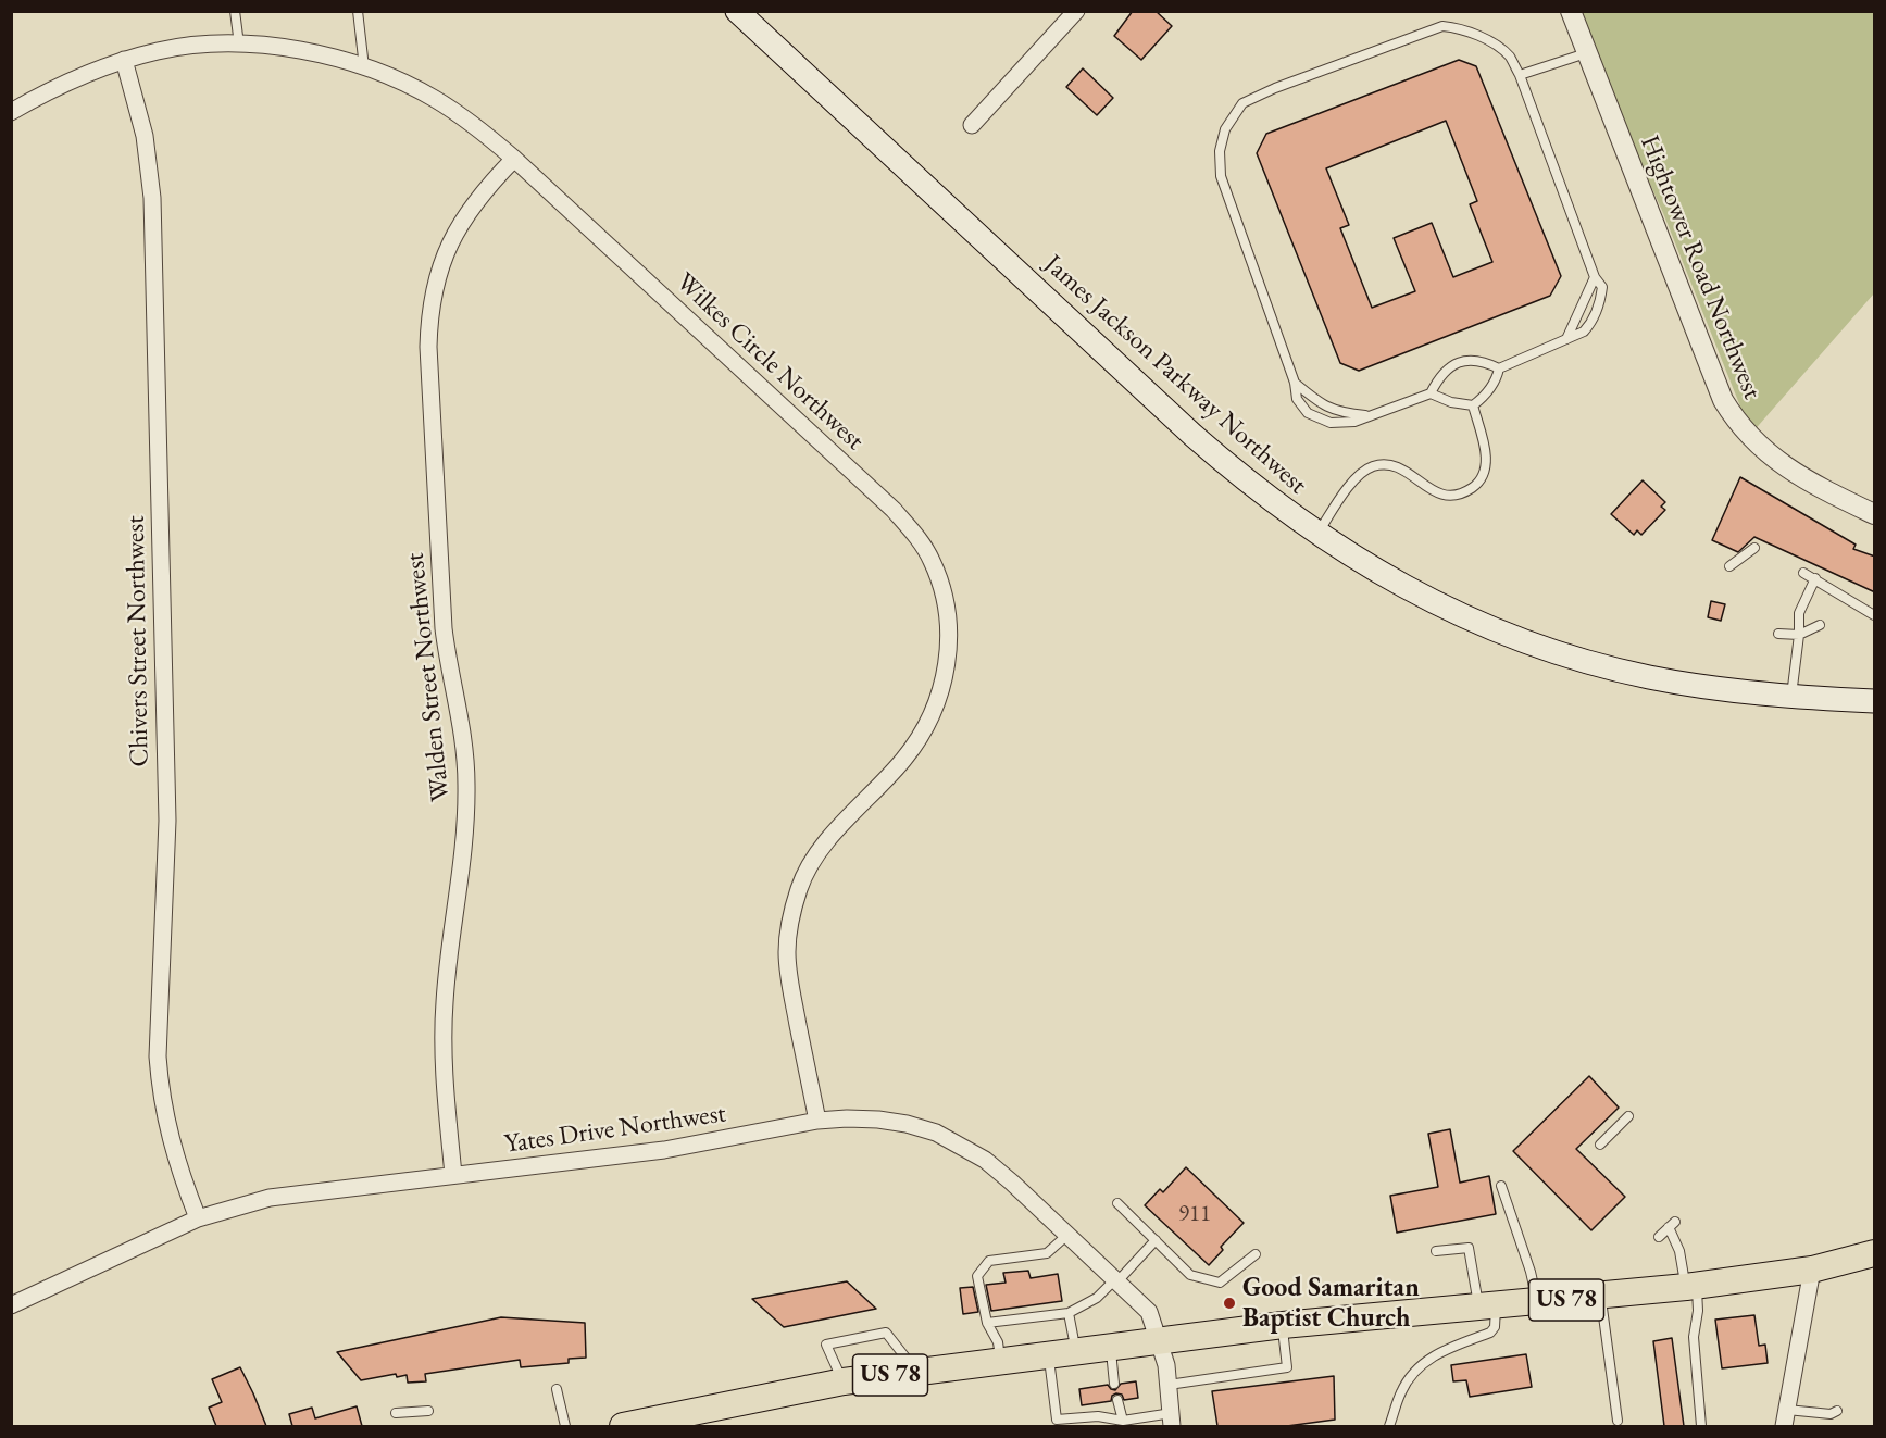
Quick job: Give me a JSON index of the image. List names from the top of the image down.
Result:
{
  "streets": {
    "main road": ["James Jackson Parkway Northwest", "US 78"],
    "street": [
      "Hightower Road Northwest",
      "Wilkes Circle Northwest",
      "Chivers Street Northwest",
      "Walden Street Northwest",
      "Yates Drive Northwest"
    ]
  },
  "crossings": [
    ["Wilkes Circle Northwest", "Chivers Street Northwest"],
    ["Wilkes Circle Northwest", "Walden Street Northwest"],
    ["Wilkes Circle Northwest", "Yates Drive Northwest"],
    ["Chivers Street Northwest", "Yates Drive Northwest"],
    ["Walden Street Northwest", "Yates Drive Northwest"],
    ["Yates Drive Northwest", "US 78"]
  ],
  "places": ["Good Samaritan Baptist Church"],
  "house_numbers": ["911"]
}
